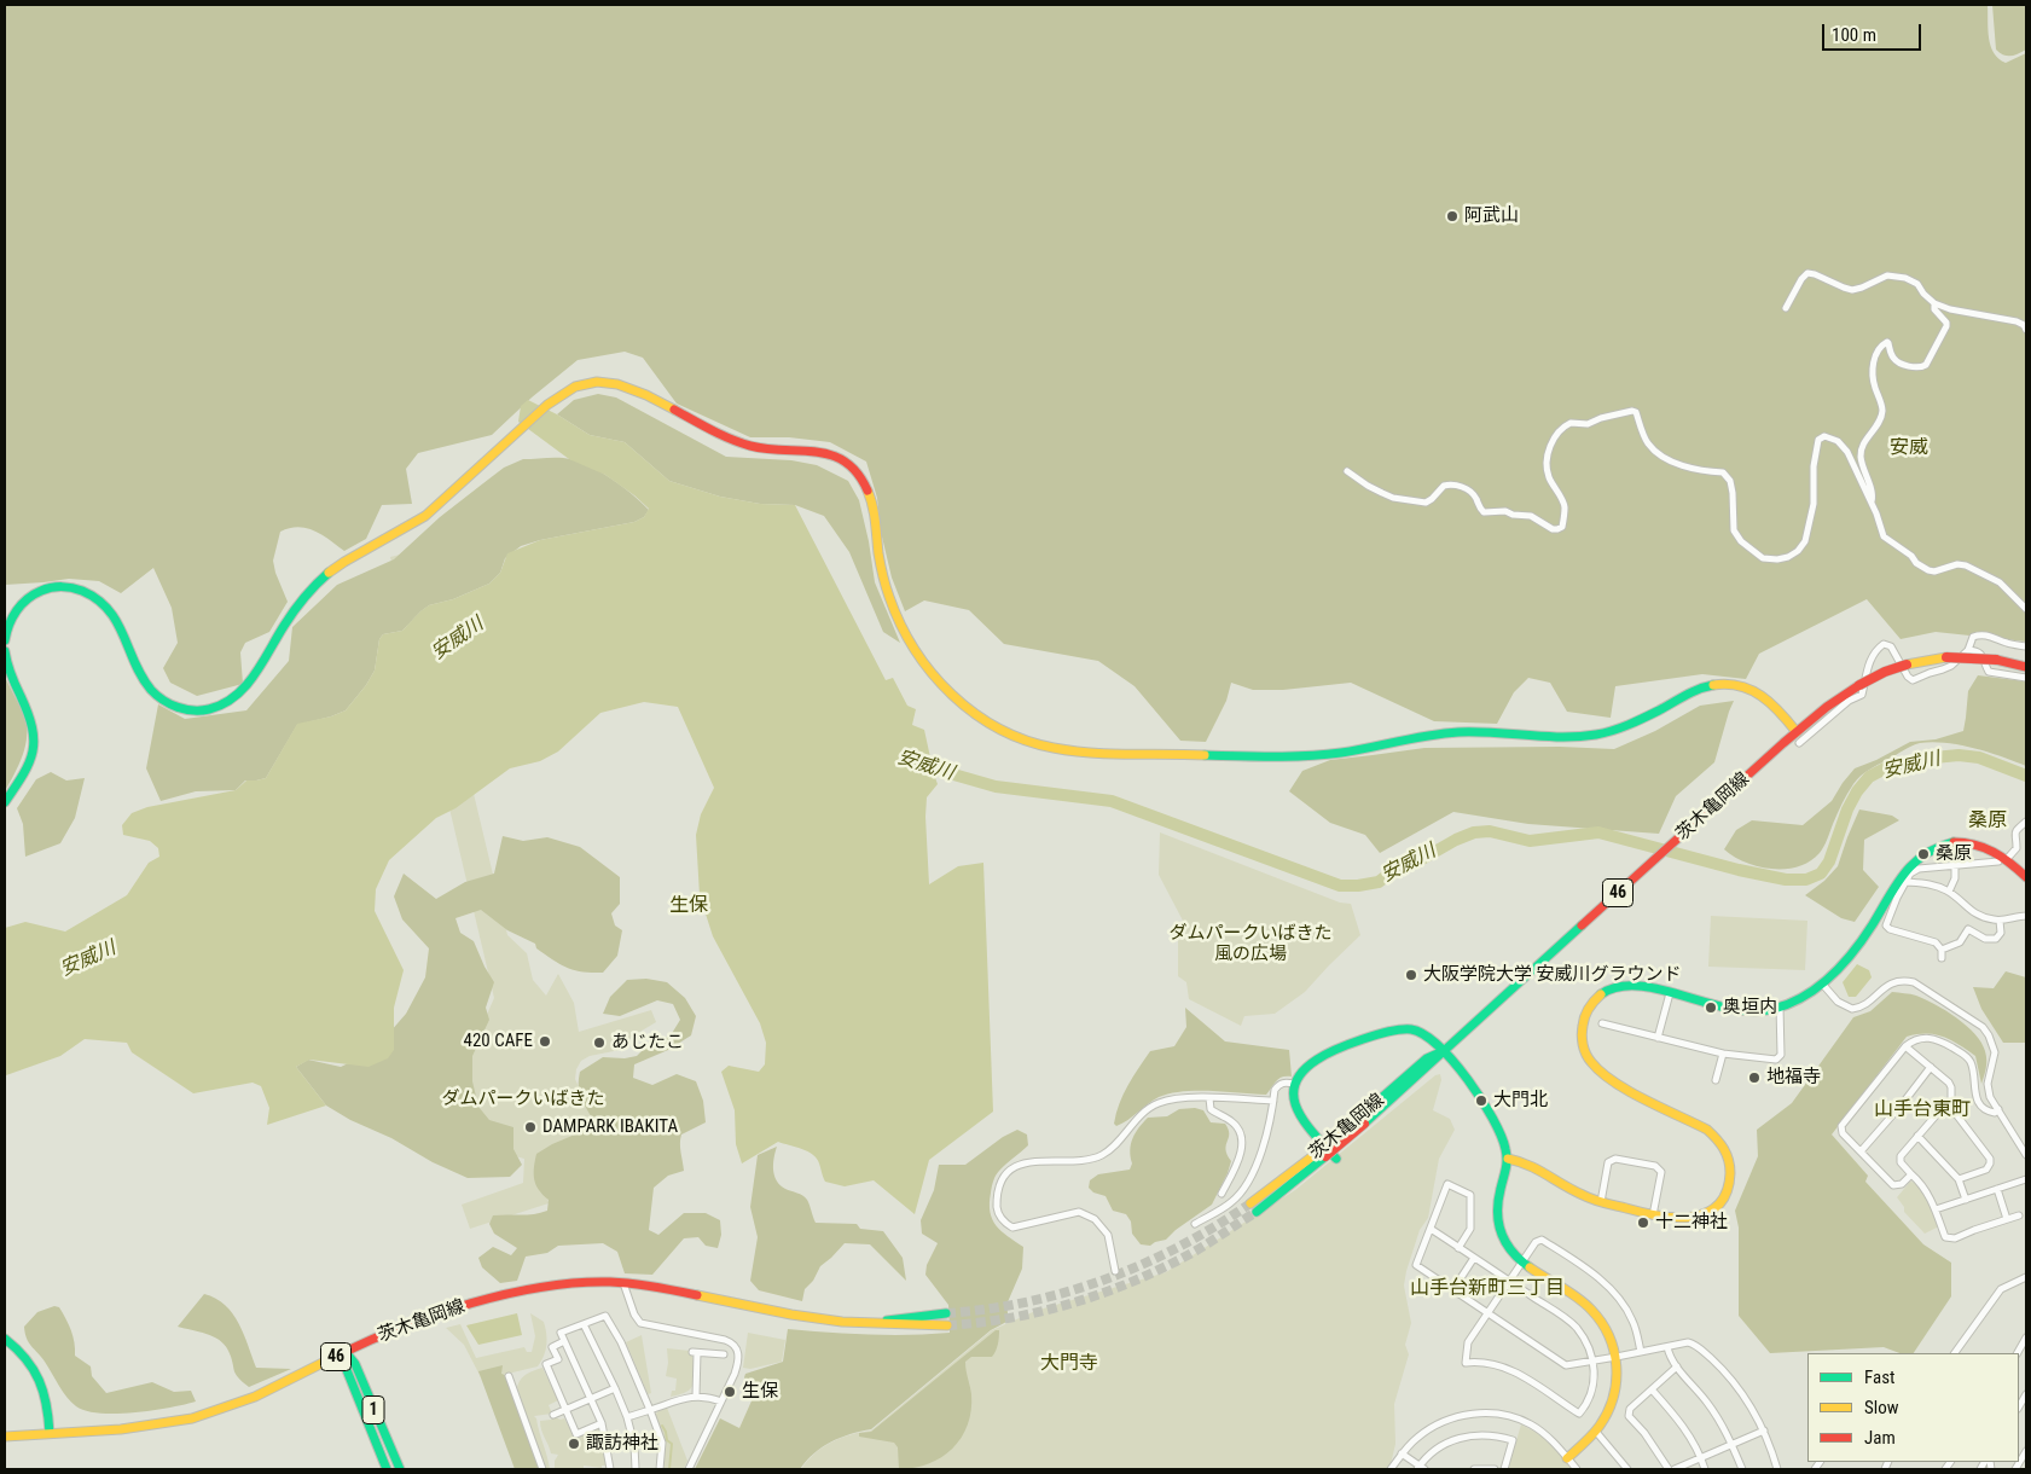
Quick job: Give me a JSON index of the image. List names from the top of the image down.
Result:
{
  "streets": {
    "street": ["茨木亀岡線", "46", "1"]
  },
  "crossings": [
    ["茨木亀岡線", "1"]
  ],
  "districts": [
    "安威",
    "桑原",
    "生保",
    "山手台東町",
    "山手台新町三丁目",
    "大門寺"
  ],
  "water": ["安威川"],
  "parks": ["ダムパークいばきた 風の広場", "ダムパークいばきた"],
  "places": [
    "阿武山",
    "桑原",
    "大阪学院大学 安威川グラウンド",
    "奥垣内",
    "420 CAFE",
    "あじたこ",
    "地福寺",
    "大門北",
    "DAMPARK IBAKITA",
    "十二神社",
    "生保",
    "諏訪神社"
  ],
  "legend": ["Fast", "Slow", "Jam"],
  "scale_bar": "100 m"
}
